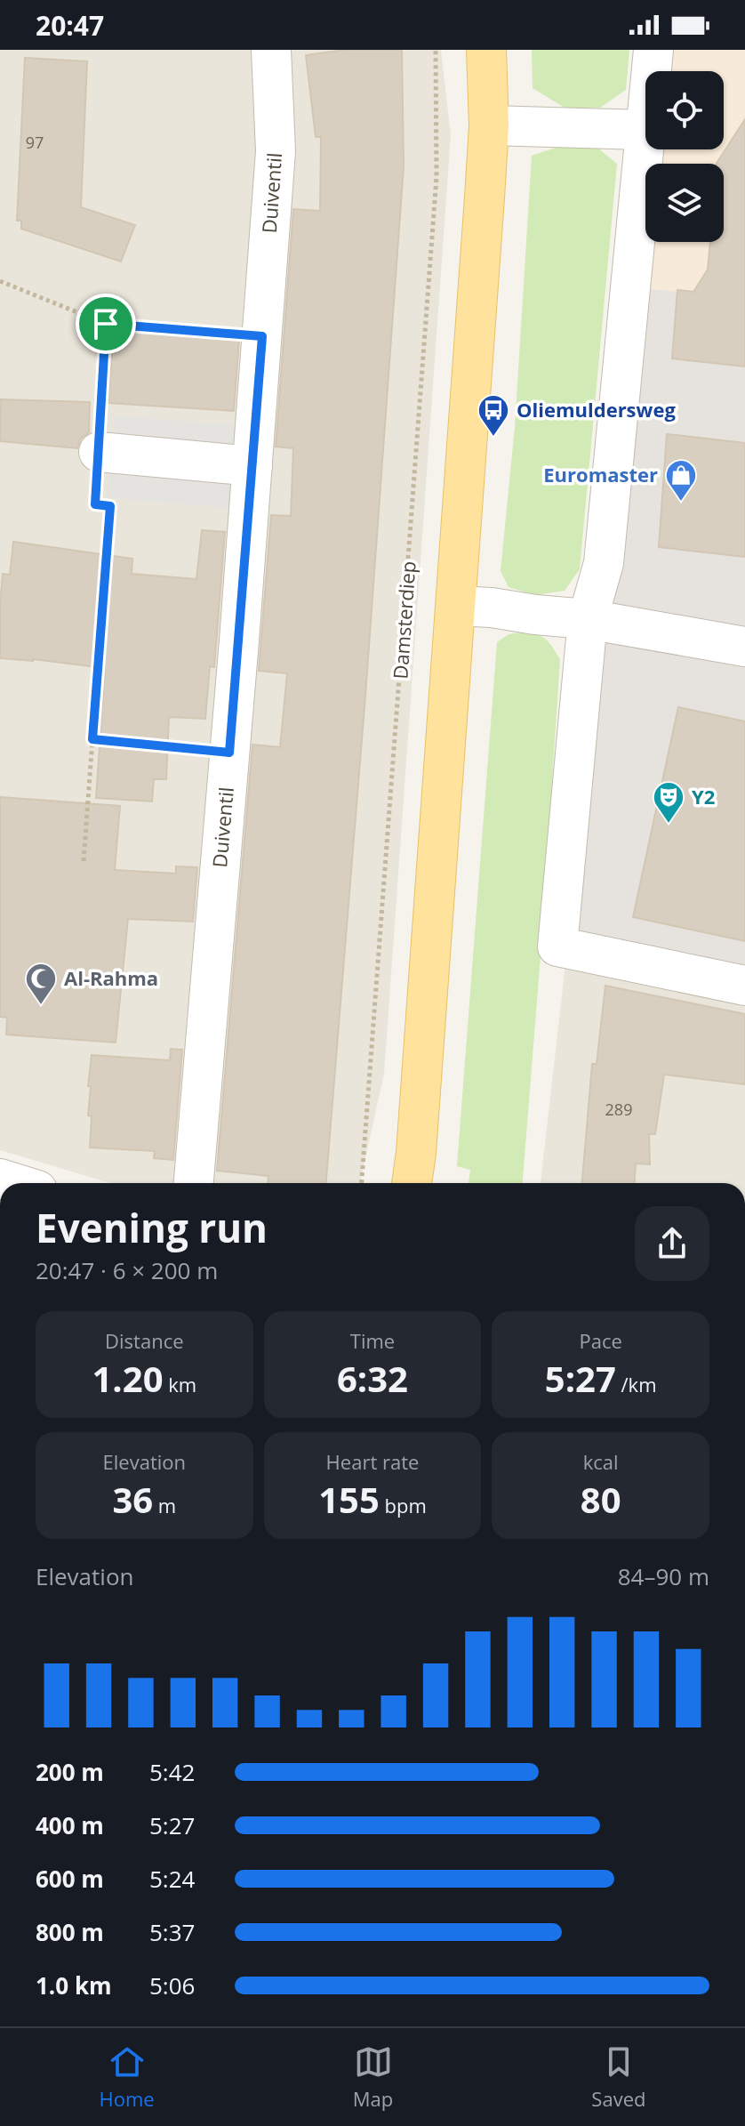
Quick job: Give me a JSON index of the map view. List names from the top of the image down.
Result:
{
  "streets": {
    "street": ["Duiventil"],
    "path": ["Damsterdiep"]
  },
  "places": {
    "bus stop": ["Oliemuldersweg"],
    "shop": ["Euromaster"],
    "theatre": ["Y2"],
    "mosque": ["Al-Rahma"]
  },
  "house_numbers": ["97", "289"],
  "page": {
    "status": "20:47",
    "heading": ["Evening run", "20:47 · 6 × 200 m"],
    "stats": [
      ["Distance", "1.20 km"],
      ["Time", "6:32"],
      ["Pace", "5:27 /km"],
      ["Elevation", "36 m"],
      ["Heart rate", "155 bpm"],
      ["kcal", "80"]
    ],
    "chart": ["Elevation", "84–90 m"],
    "list": [
      {
        "name": "200 m",
        "note": "5:42"
      },
      {
        "name": "400 m",
        "note": "5:27"
      },
      {
        "name": "600 m",
        "note": "5:24"
      },
      {
        "name": "800 m",
        "note": "5:37"
      },
      {
        "name": "1.0 km",
        "note": "5:06"
      }
    ],
    "tabs": ["Home", "Map", "Saved"]
  }
}
